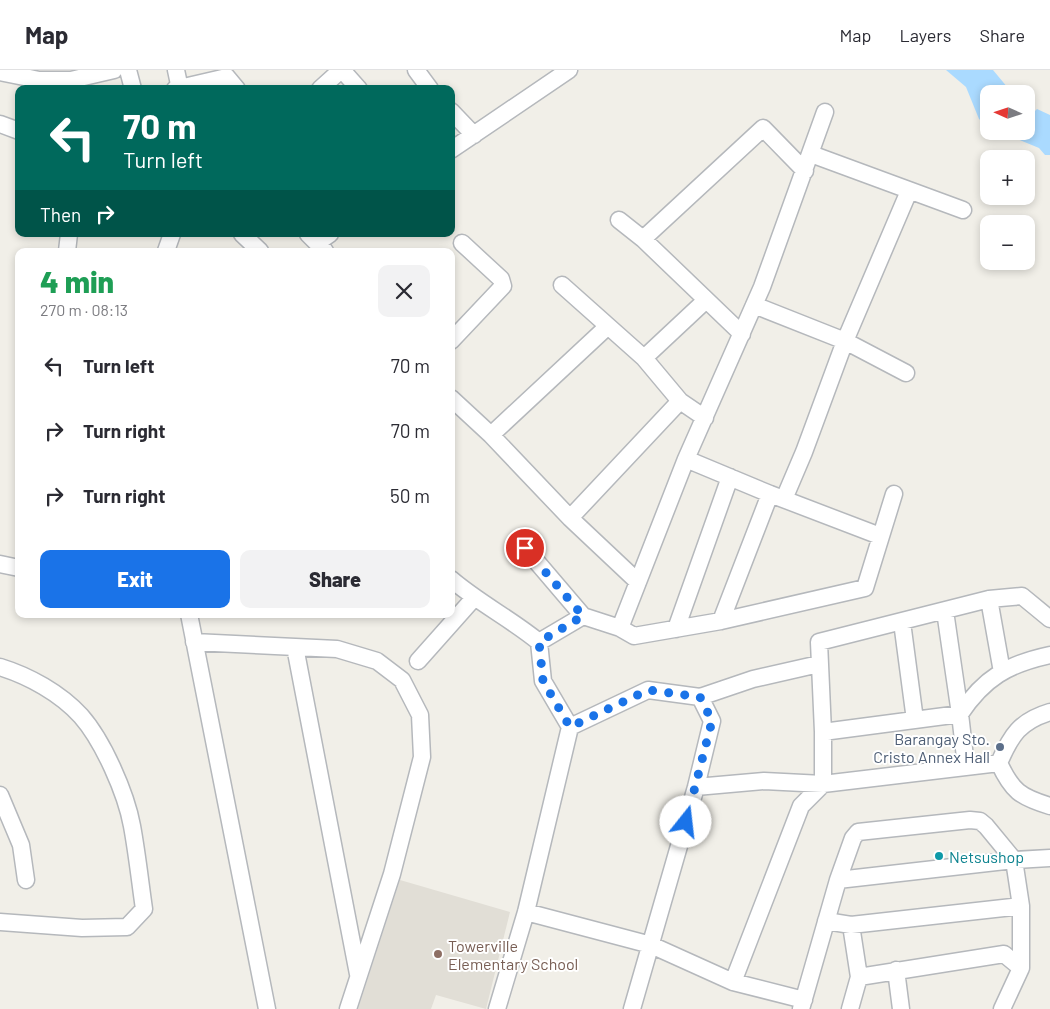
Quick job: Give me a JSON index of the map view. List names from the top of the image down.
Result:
{
  "places": ["Barangay Sto. Cristo Annex Hall", "Netsushop", "Towerville Elementary School"],
  "north": "left",
  "page": {
    "header": "Map",
    "nav": ["Map", "Layers", "Share"],
    "map_buttons": ["+", "−"],
    "turn": ["70 m", "Turn left"],
    "then": "Then",
    "heading": ["4 min", "270 m · 08:13"],
    "list": [
      {
        "name": "Turn left",
        "value": "70 m"
      },
      {
        "name": "Turn right",
        "value": "70 m"
      },
      {
        "name": "Turn right",
        "value": "50 m"
      }
    ],
    "buttons": ["Exit", "Share"]
  }
}
